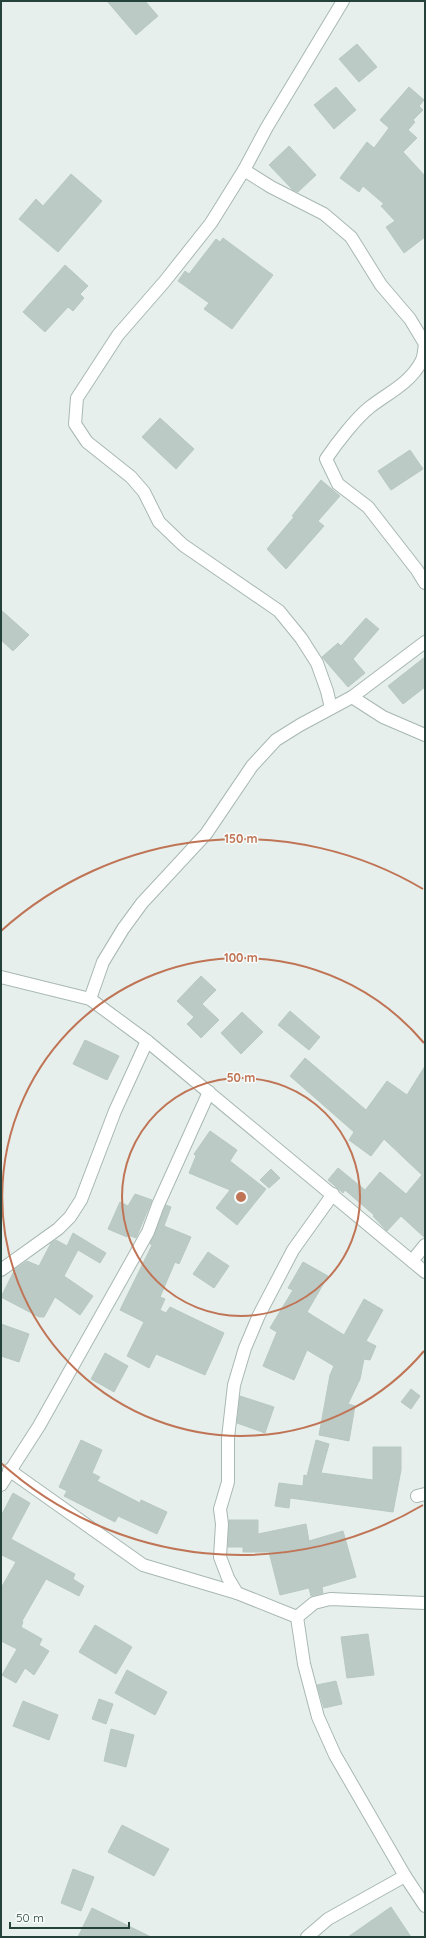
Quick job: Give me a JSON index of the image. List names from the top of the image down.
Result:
{
  "scale_bar": "50 m",
  "rings": ["150 m", "100 m", "50 m"]
}
